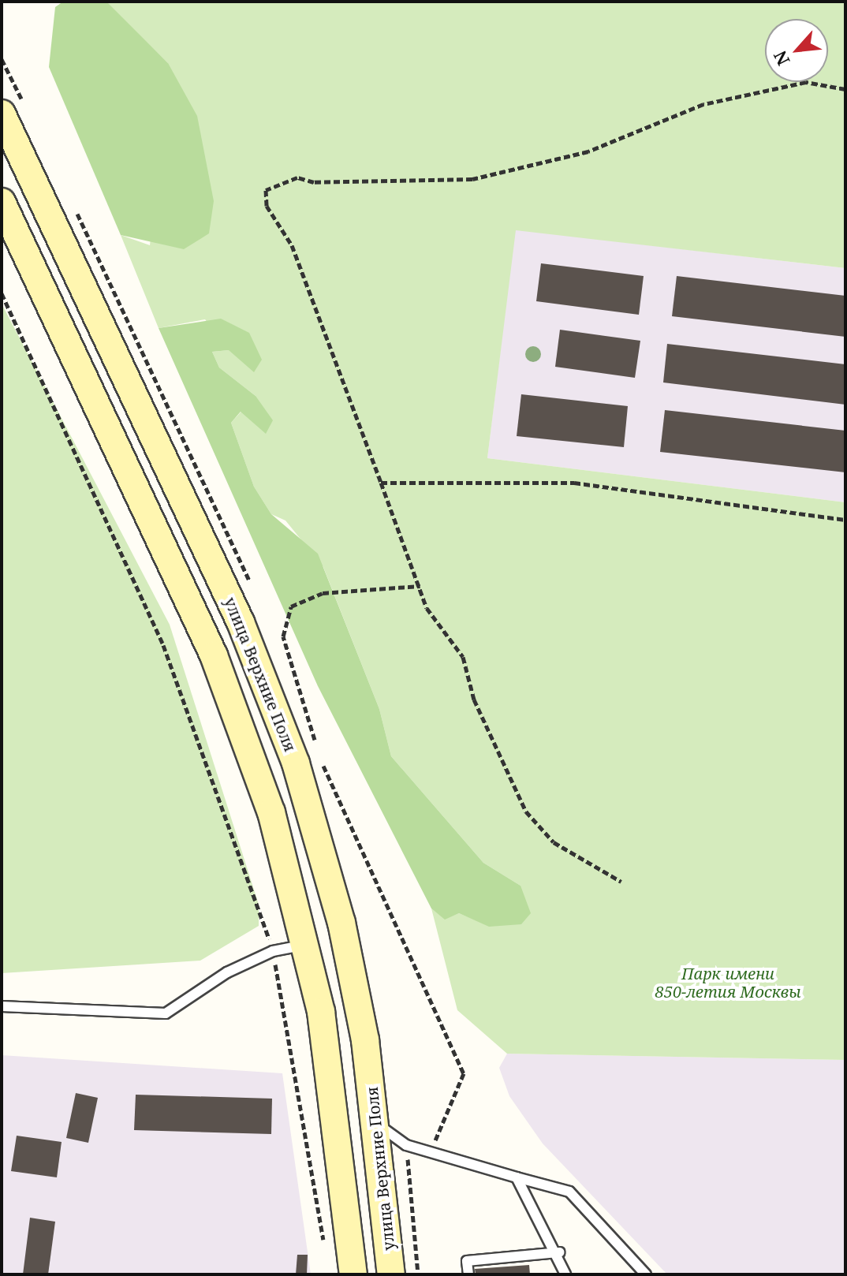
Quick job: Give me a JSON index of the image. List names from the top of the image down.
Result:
{
  "streets": {
    "main road": ["улица Верхние Поля"]
  },
  "parks": ["Парк имени 850-летия Москвы"],
  "north": "bottom left"
}
